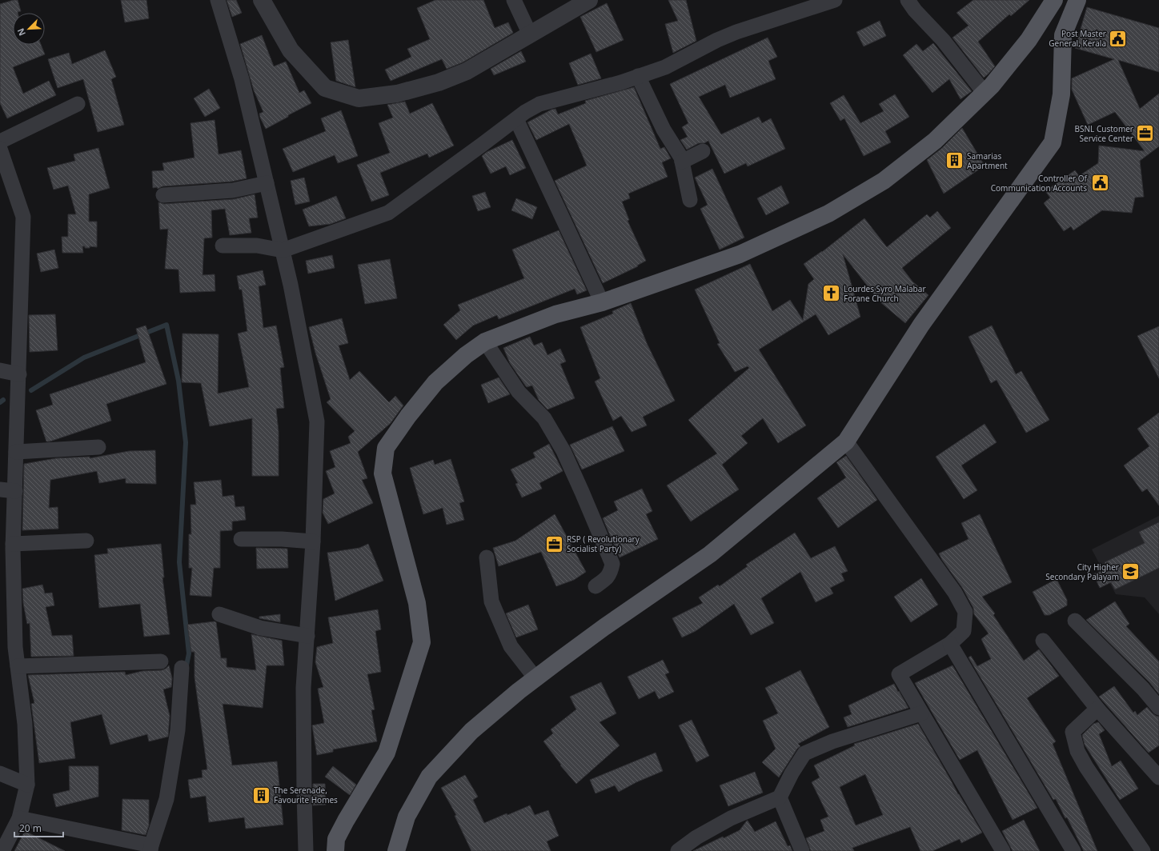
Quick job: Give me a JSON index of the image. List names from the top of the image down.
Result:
{
  "places": {
    "public building": ["Post Master General, Kerala", "Controller Of Communication Accounts"],
    "office": ["BSNL Customer Service Center", "RSP ( Revolutionary Socialist Party)"],
    "building": ["Samarias Apartment", "The Serenade, Favourite Homes"],
    "church": ["Lourdes Syro Malabar Forane Church"],
    "school or university": ["City Higher Secondary Palayam"]
  },
  "scale_bar": "20 m",
  "north": "bottom left"
}
